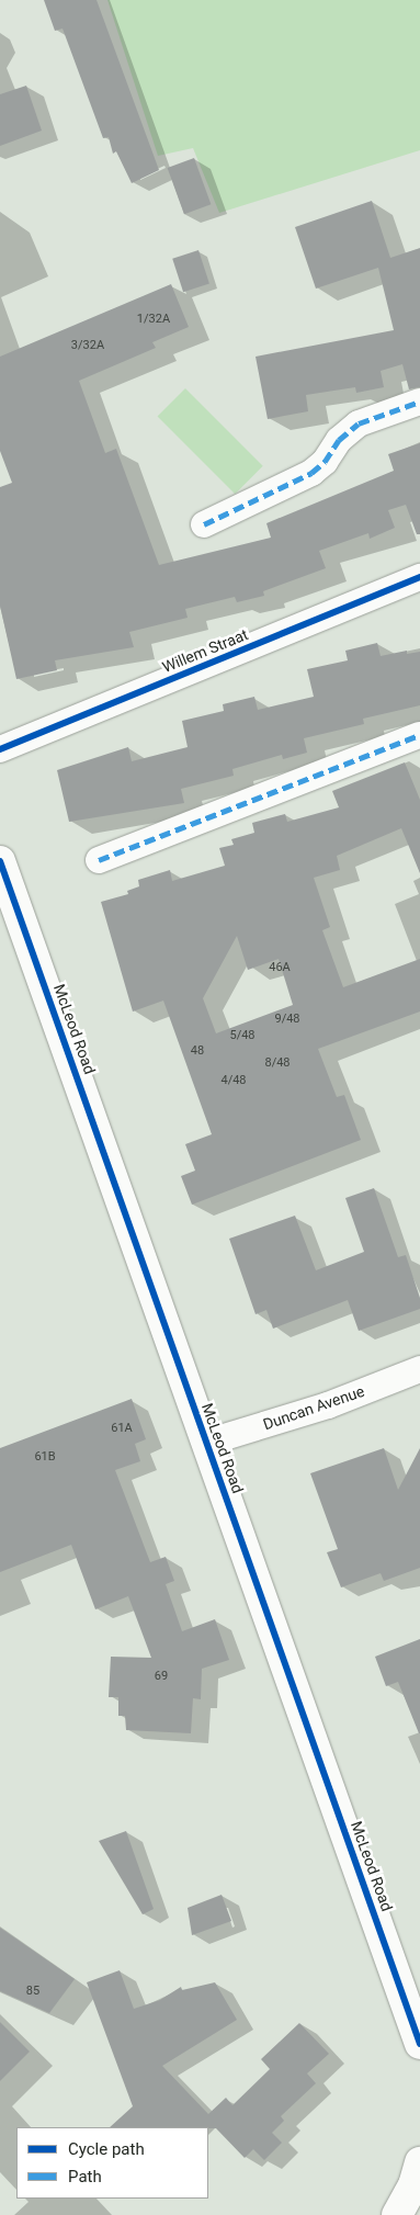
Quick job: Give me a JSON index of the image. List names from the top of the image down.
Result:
{
  "streets": {
    "street": ["Willem Straat", "McLeod Road", "Duncan Avenue"]
  },
  "crossings": [
    ["McLeod Road", "Duncan Avenue"]
  ],
  "house_numbers": [
    "1/32A",
    "3/32A",
    "46A",
    "9/48",
    "5/48",
    "48",
    "8/48",
    "4/48",
    "61A",
    "61B",
    "69",
    "85"
  ],
  "legend": ["Cycle path", "Path"]
}
